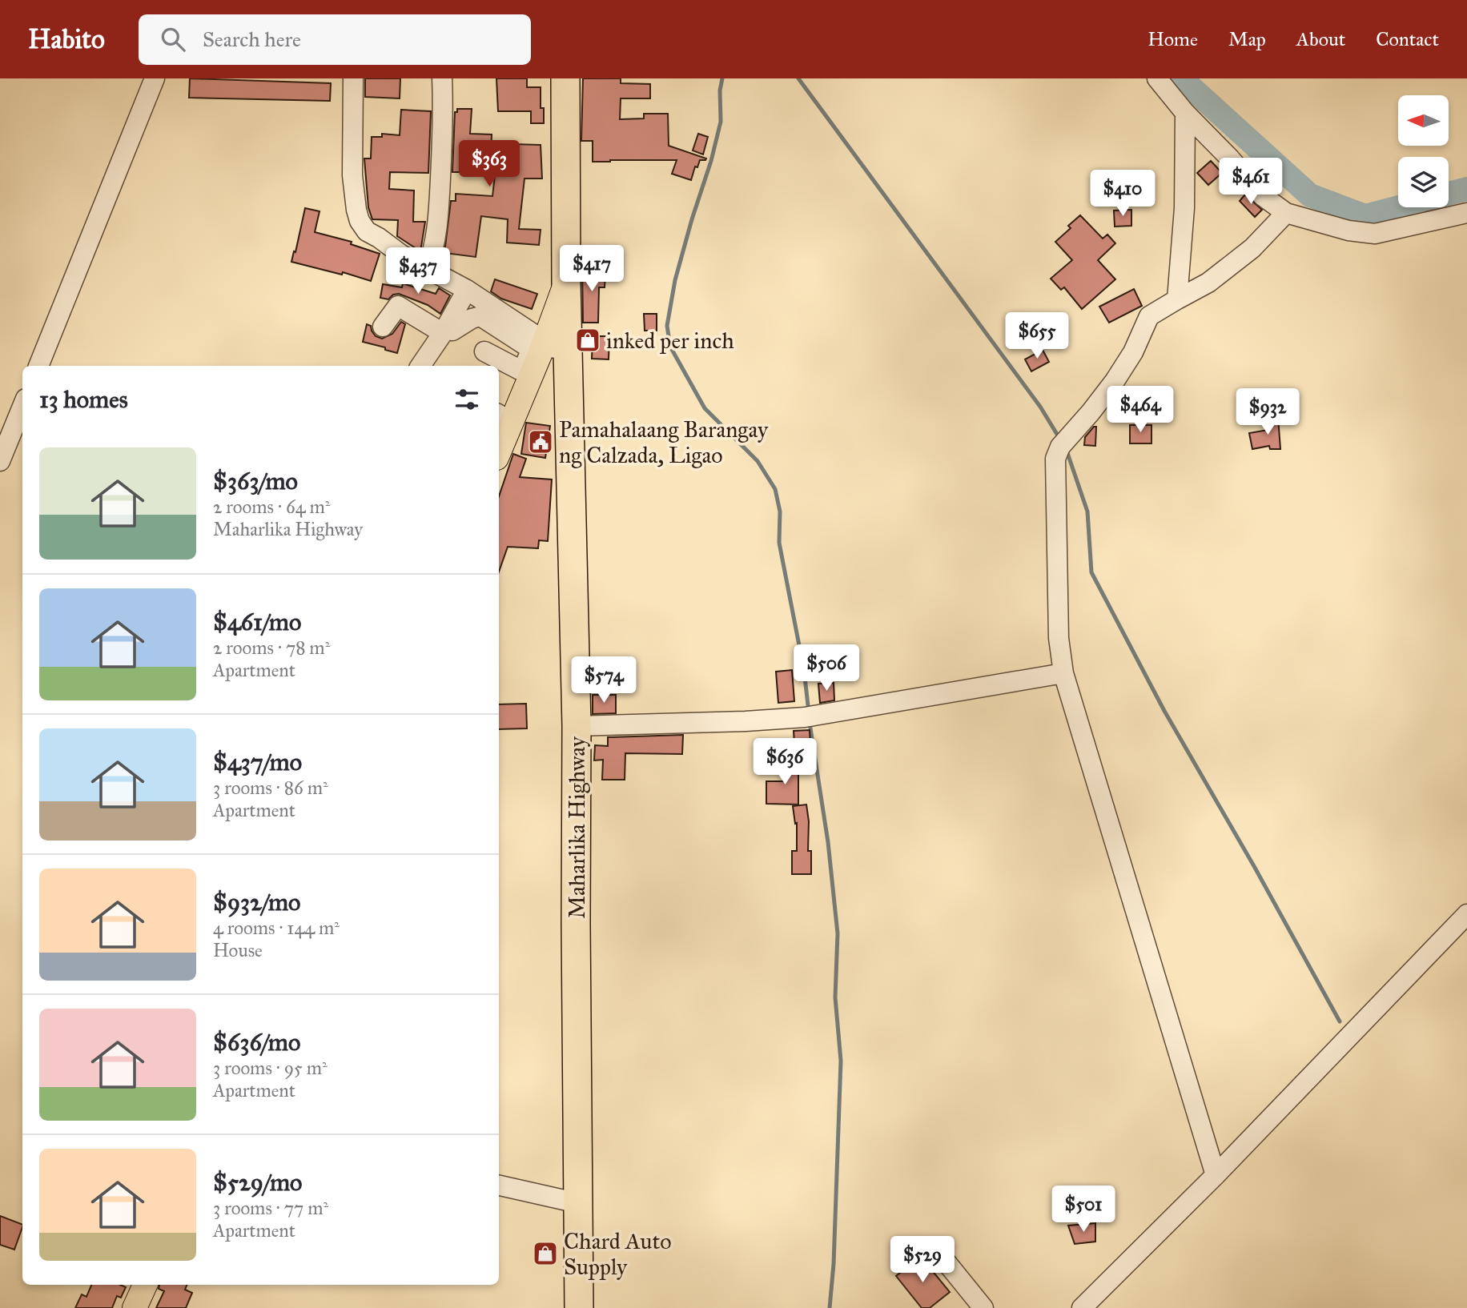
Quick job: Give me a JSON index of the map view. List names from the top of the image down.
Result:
{
  "streets": {
    "highway": ["Maharlika Highway"]
  },
  "places": {
    "shop": ["inked per inch", "Chard Auto Supply"],
    "public building": ["Pamahalaang Barangay ng Calzada, Ligao"]
  },
  "north": "left",
  "page": {
    "header": "Habito",
    "search": "Search here",
    "nav": [
      "Home",
      "Map",
      "About",
      "Contact"
    ],
    "price": [
      "$363",
      "$461",
      "$410",
      "$417",
      "$437",
      "$655",
      "$464",
      "$932",
      "$506",
      "$574",
      "$636",
      "$501",
      "$529"
    ],
    "heading": "13 homes",
    "list": [
      {
        "name": "$363/mo",
        "note": "2 rooms · 64 m² · Maharlika Highway"
      },
      {
        "name": "$461/mo",
        "note": "2 rooms · 78 m² · Apartment"
      },
      {
        "name": "$437/mo",
        "note": "3 rooms · 86 m² · Apartment"
      },
      {
        "name": "$932/mo",
        "note": "4 rooms · 144 m² · House"
      },
      {
        "name": "$636/mo",
        "note": "3 rooms · 95 m² · Apartment"
      },
      {
        "name": "$529/mo",
        "note": "3 rooms · 77 m² · Apartment"
      }
    ]
  }
}
